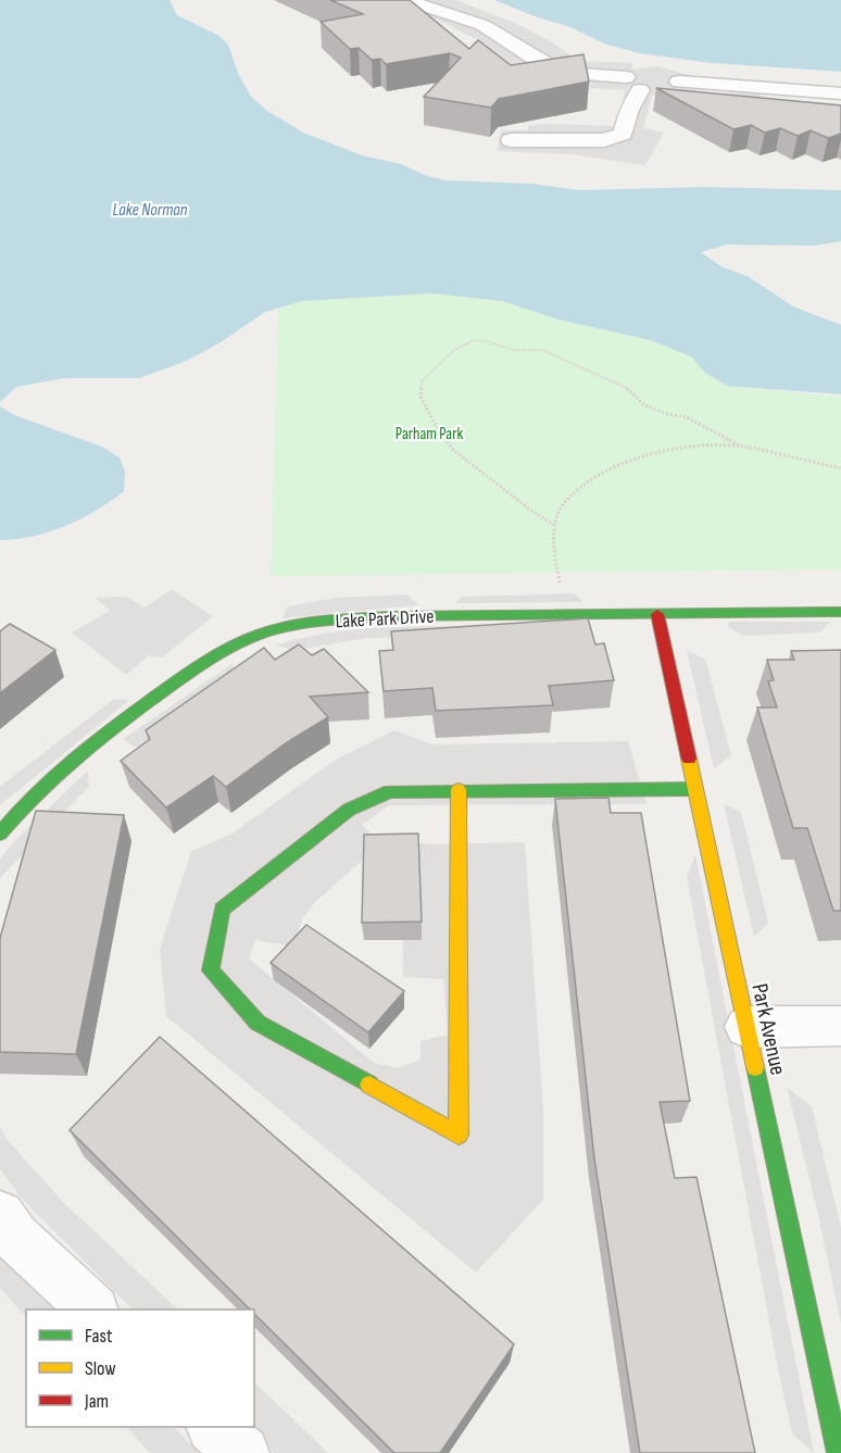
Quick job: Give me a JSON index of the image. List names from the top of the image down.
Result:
{
  "streets": {
    "street": ["Lake Park Drive", "Park Avenue"]
  },
  "crossings": [
    ["Lake Park Drive", "Park Avenue"]
  ],
  "water": ["Lake Norman"],
  "parks": ["Parham Park"],
  "legend": ["Fast", "Slow", "Jam"]
}
